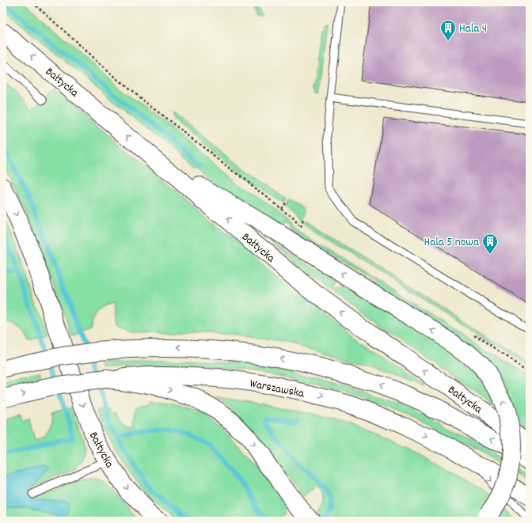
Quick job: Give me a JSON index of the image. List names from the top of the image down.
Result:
{
  "streets": {
    "main road": ["Bałtycka", "Warszawska"]
  },
  "places": {
    "building": ["Hala 4", "Hala 5 nowa"]
  }
}
